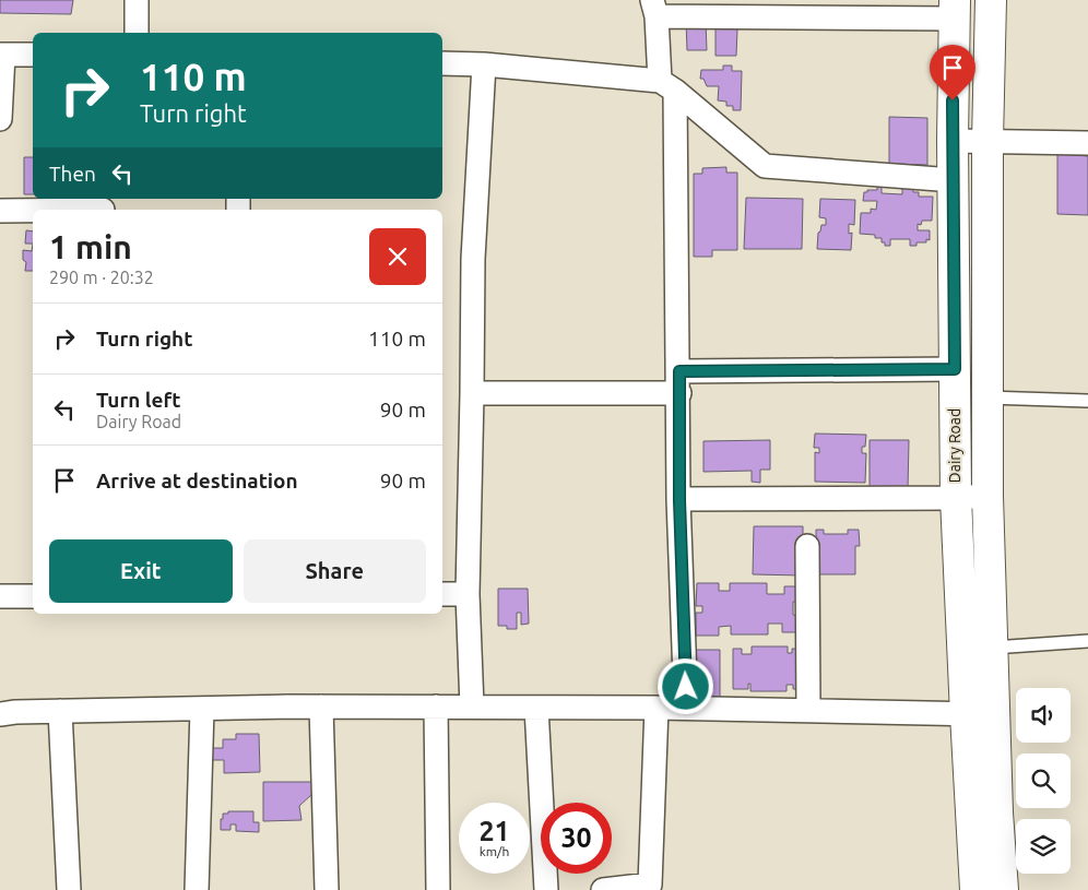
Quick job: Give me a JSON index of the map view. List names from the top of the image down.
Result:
{
  "streets": {
    "main road": ["Dairy Road"]
  },
  "page": {
    "turn": ["110 m", "Turn right"],
    "then": "Then",
    "heading": ["1 min", "290 m · 20:32"],
    "list": [
      {
        "name": "Turn right",
        "value": "110 m"
      },
      {
        "name": "Turn left",
        "note": "Dairy Road",
        "value": "90 m"
      },
      {
        "name": "Arrive at destination",
        "value": "90 m"
      }
    ],
    "buttons": ["Exit", "Share"],
    "speed": "21 km/h",
    "limit": "30"
  }
}
